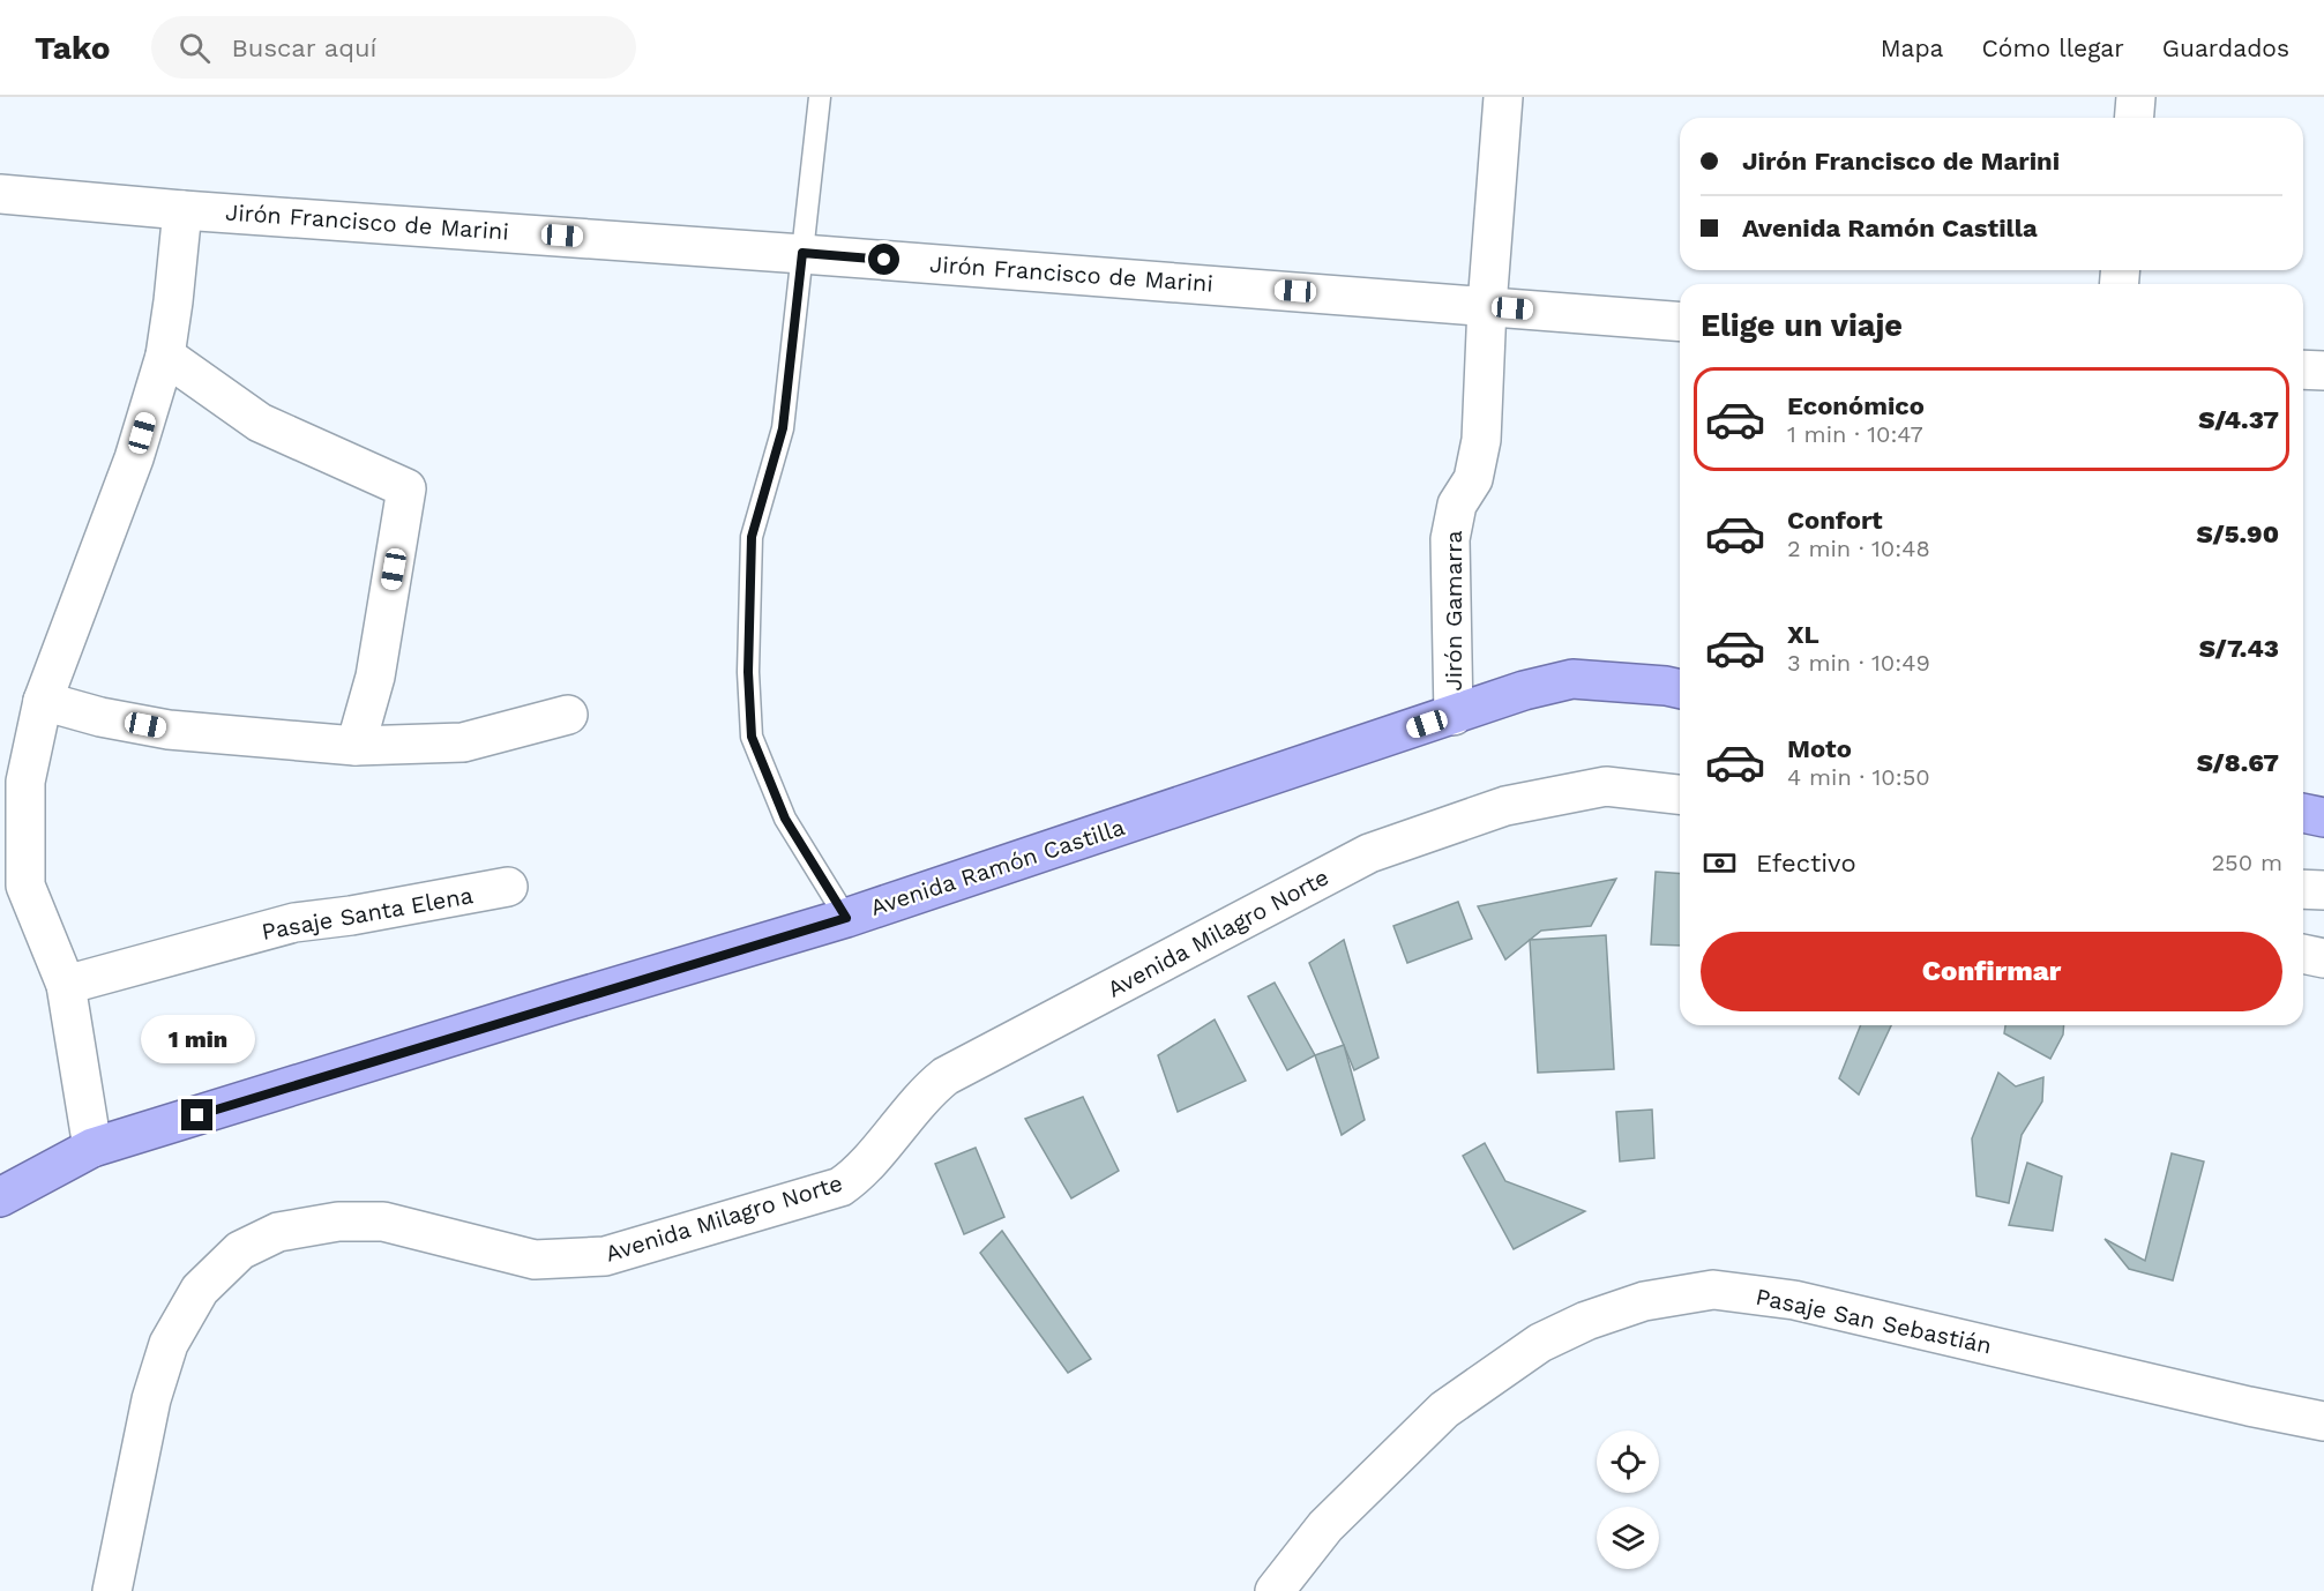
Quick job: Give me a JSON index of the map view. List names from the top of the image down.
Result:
{
  "streets": {
    "highway": ["Avenida Ramón Castilla"],
    "street": [
      "Jirón Francisco de Marini",
      "Jirón Gamarra",
      "Pasaje Santa Elena",
      "Avenida Milagro Norte",
      "Pasaje San Sebastián"
    ]
  },
  "crossings": [
    ["Jirón Francisco de Marini", "Jirón Gamarra"],
    ["Jirón Gamarra", "Avenida Ramón Castilla"]
  ],
  "page": {
    "header": "Tako",
    "search": "Buscar aquí",
    "nav": ["Mapa", "Cómo llegar", "Guardados"],
    "banner": ["Jirón Francisco de Marini", "Avenida Ramón Castilla"],
    "heading": "Elige un viaje",
    "list": [
      {
        "name": "Económico",
        "note": "1 min · 10:47",
        "value": "S/4.37"
      },
      {
        "name": "Confort",
        "note": "2 min · 10:48",
        "value": "S/5.90"
      },
      {
        "name": "XL",
        "note": "3 min · 10:49",
        "value": "S/7.43"
      },
      {
        "name": "Moto",
        "note": "4 min · 10:50",
        "value": "S/8.67"
      }
    ],
    "pay": ["Efectivo", "250 m"],
    "buttons": "Confirmar",
    "bubble": "1 min"
  }
}
